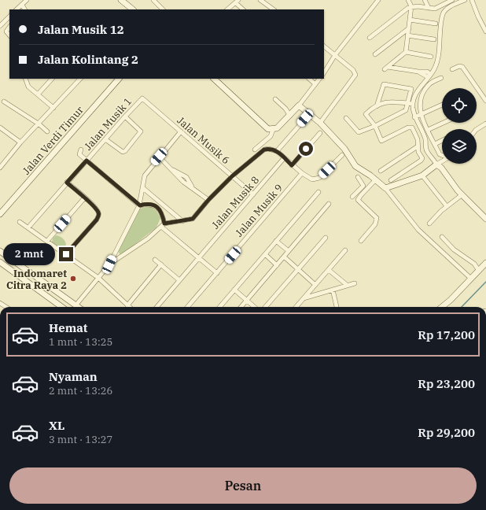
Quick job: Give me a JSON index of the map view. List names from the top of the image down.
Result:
{
  "streets": {
    "street": [
      "Jalan Musik 1",
      "Jalan Verdi Timur",
      "Jalan Musik 6",
      "Jalan Musik 8",
      "Jalan Musik 9"
    ]
  },
  "crossings": [
    ["Jalan Musik 1", "Jalan Musik 6"],
    ["Jalan Musik 6", "Jalan Musik 8"]
  ],
  "places": ["Indomaret Citra Raya 2"],
  "page": {
    "banner": ["Jalan Musik 12", "Jalan Kolintang 2"],
    "bubble": "2 mnt",
    "list": [
      {
        "name": "Hemat",
        "note": "1 mnt · 13:25",
        "value": "Rp 17,200"
      },
      {
        "name": "Nyaman",
        "note": "2 mnt · 13:26",
        "value": "Rp 23,200"
      },
      {
        "name": "XL",
        "note": "3 mnt · 13:27",
        "value": "Rp 29,200"
      }
    ],
    "buttons": "Pesan"
  }
}
